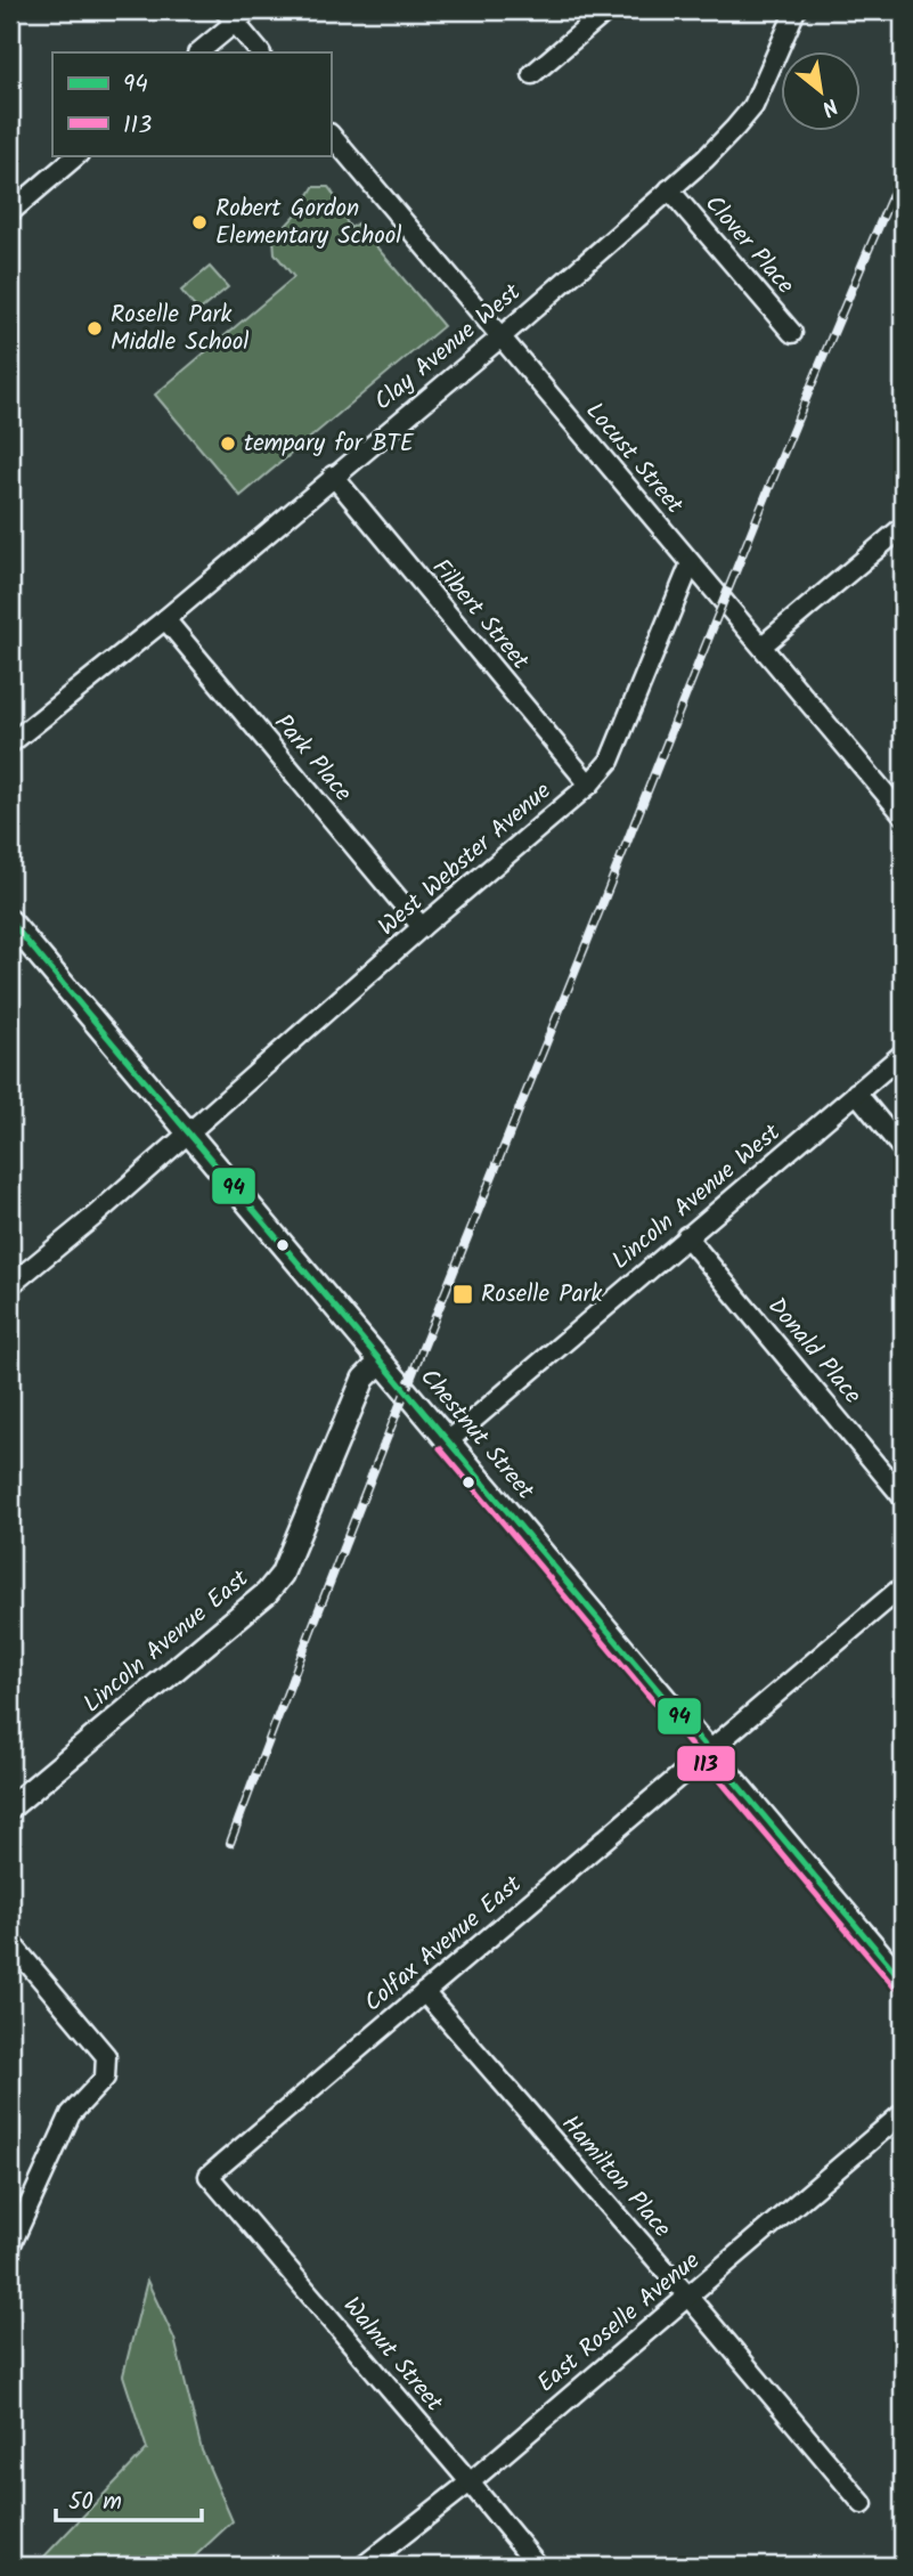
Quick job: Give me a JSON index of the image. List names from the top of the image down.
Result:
{
  "streets": {
    "street": [
      "Clover Place",
      "Clay Avenue West",
      "Locust Street",
      "Filbert Street",
      "Park Place",
      "West Webster Avenue",
      "Lincoln Avenue West",
      "Donald Place",
      "Chestnut Street",
      "Lincoln Avenue East",
      "Colfax Avenue East",
      "Hamilton Place",
      "East Roselle Avenue",
      "Walnut Street"
    ]
  },
  "crossings": [
    ["Clover Place", "Clay Avenue West"],
    ["Clay Avenue West", "Locust Street"],
    ["Clay Avenue West", "Filbert Street"],
    ["Clay Avenue West", "Park Place"],
    ["Locust Street", "West Webster Avenue"],
    ["Filbert Street", "West Webster Avenue"],
    ["Park Place", "West Webster Avenue"],
    ["West Webster Avenue", "Chestnut Street"],
    ["Lincoln Avenue West", "Donald Place"],
    ["Lincoln Avenue West", "Chestnut Street"],
    ["Chestnut Street", "Lincoln Avenue East"],
    ["Chestnut Street", "Colfax Avenue East"],
    ["Colfax Avenue East", "Hamilton Place"],
    ["Colfax Avenue East", "Walnut Street"],
    ["Hamilton Place", "East Roselle Avenue"],
    ["East Roselle Avenue", "Walnut Street"]
  ],
  "places": {
    "other": ["Robert Gordon Elementary School", "Roselle Park Middle School", "tempary for BTE"],
    "transit": ["Roselle Park"]
  },
  "lines": ["transit line 94", "transit line 113"],
  "legend": ["94", "113"],
  "scale_bar": "50 m",
  "north": "bottom right"
}
